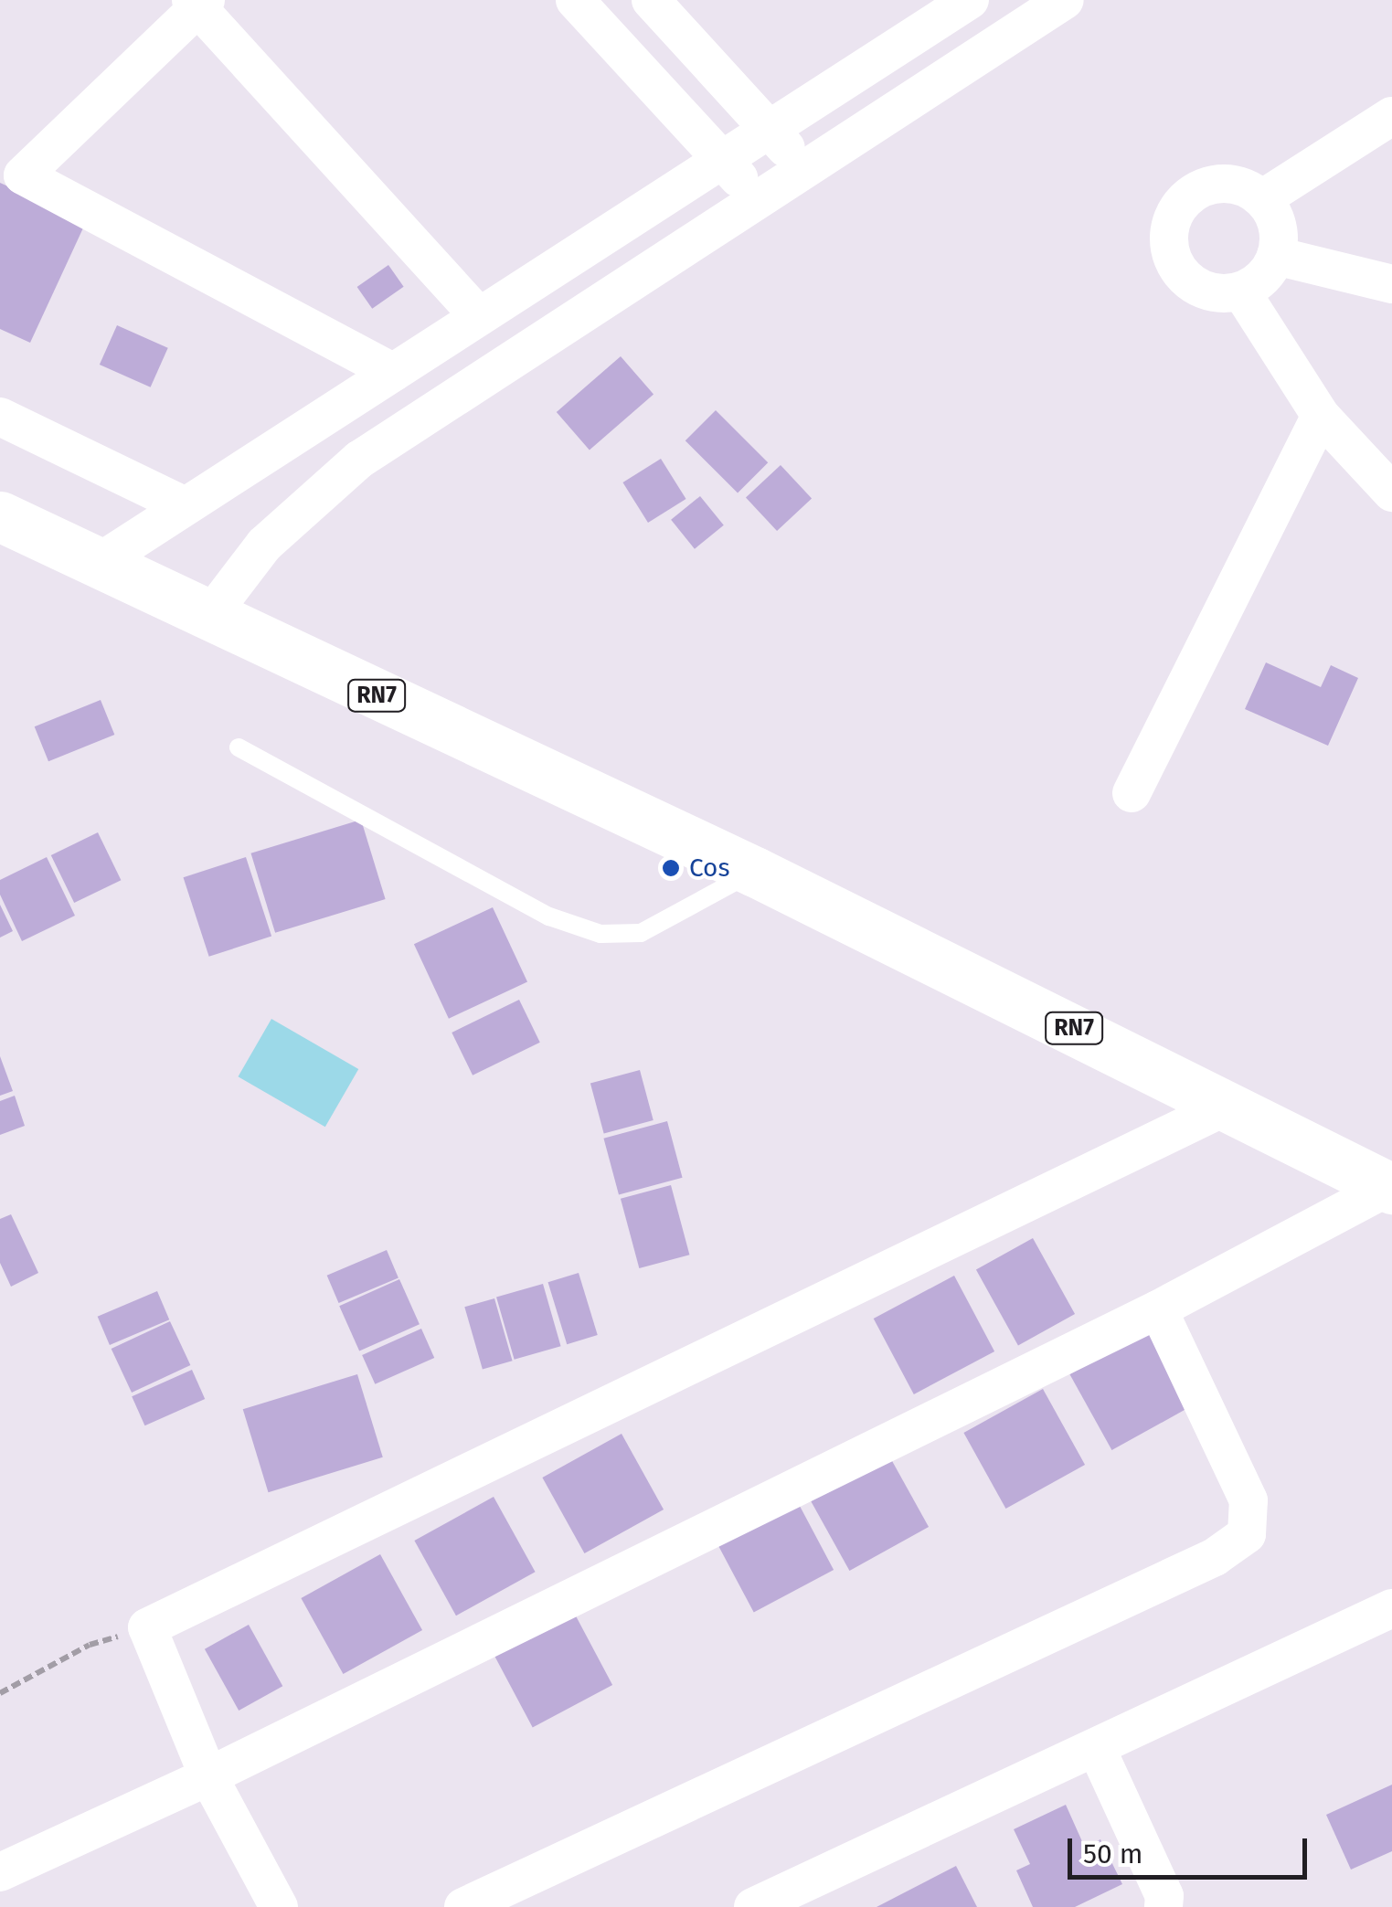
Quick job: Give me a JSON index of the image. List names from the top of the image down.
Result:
{
  "streets": {
    "main road": ["RN7"]
  },
  "places": ["Cos"],
  "scale_bar": "50 m"
}
